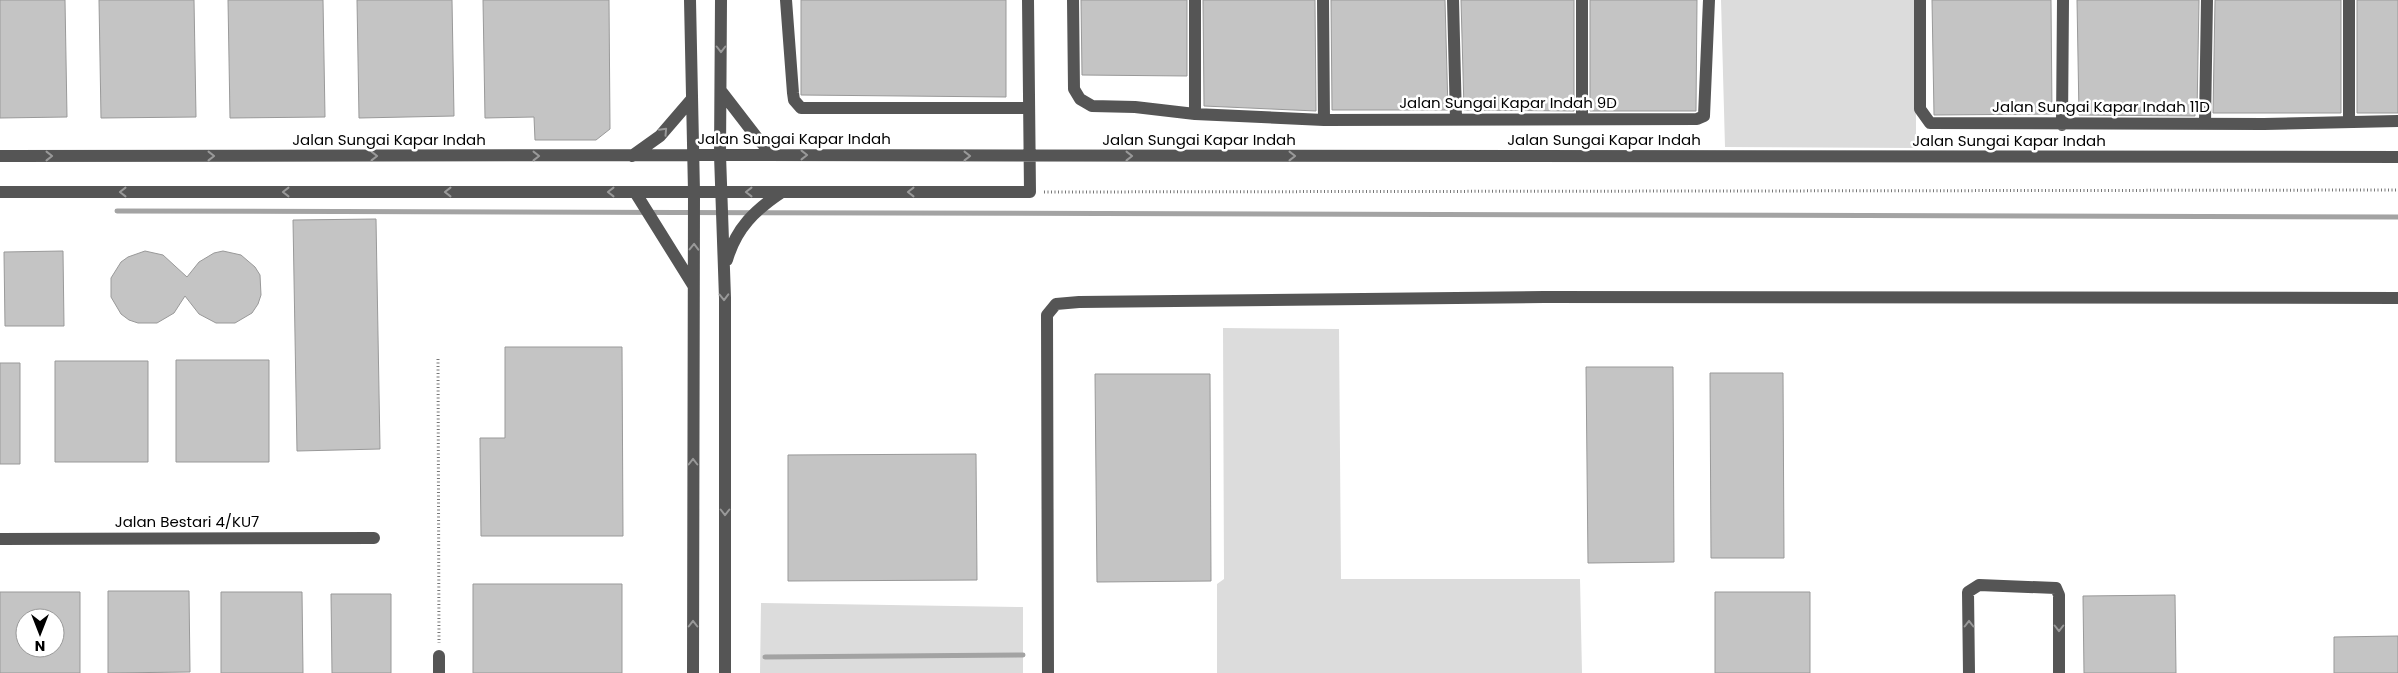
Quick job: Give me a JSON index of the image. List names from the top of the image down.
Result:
{
  "streets": {
    "street": [
      "Jalan Sungai Kapar Indah 9D",
      "Jalan Sungai Kapar Indah 11D",
      "Jalan Sungai Kapar Indah",
      "Jalan Bestari 4/KU7"
    ]
  },
  "north": "bottom"
}
